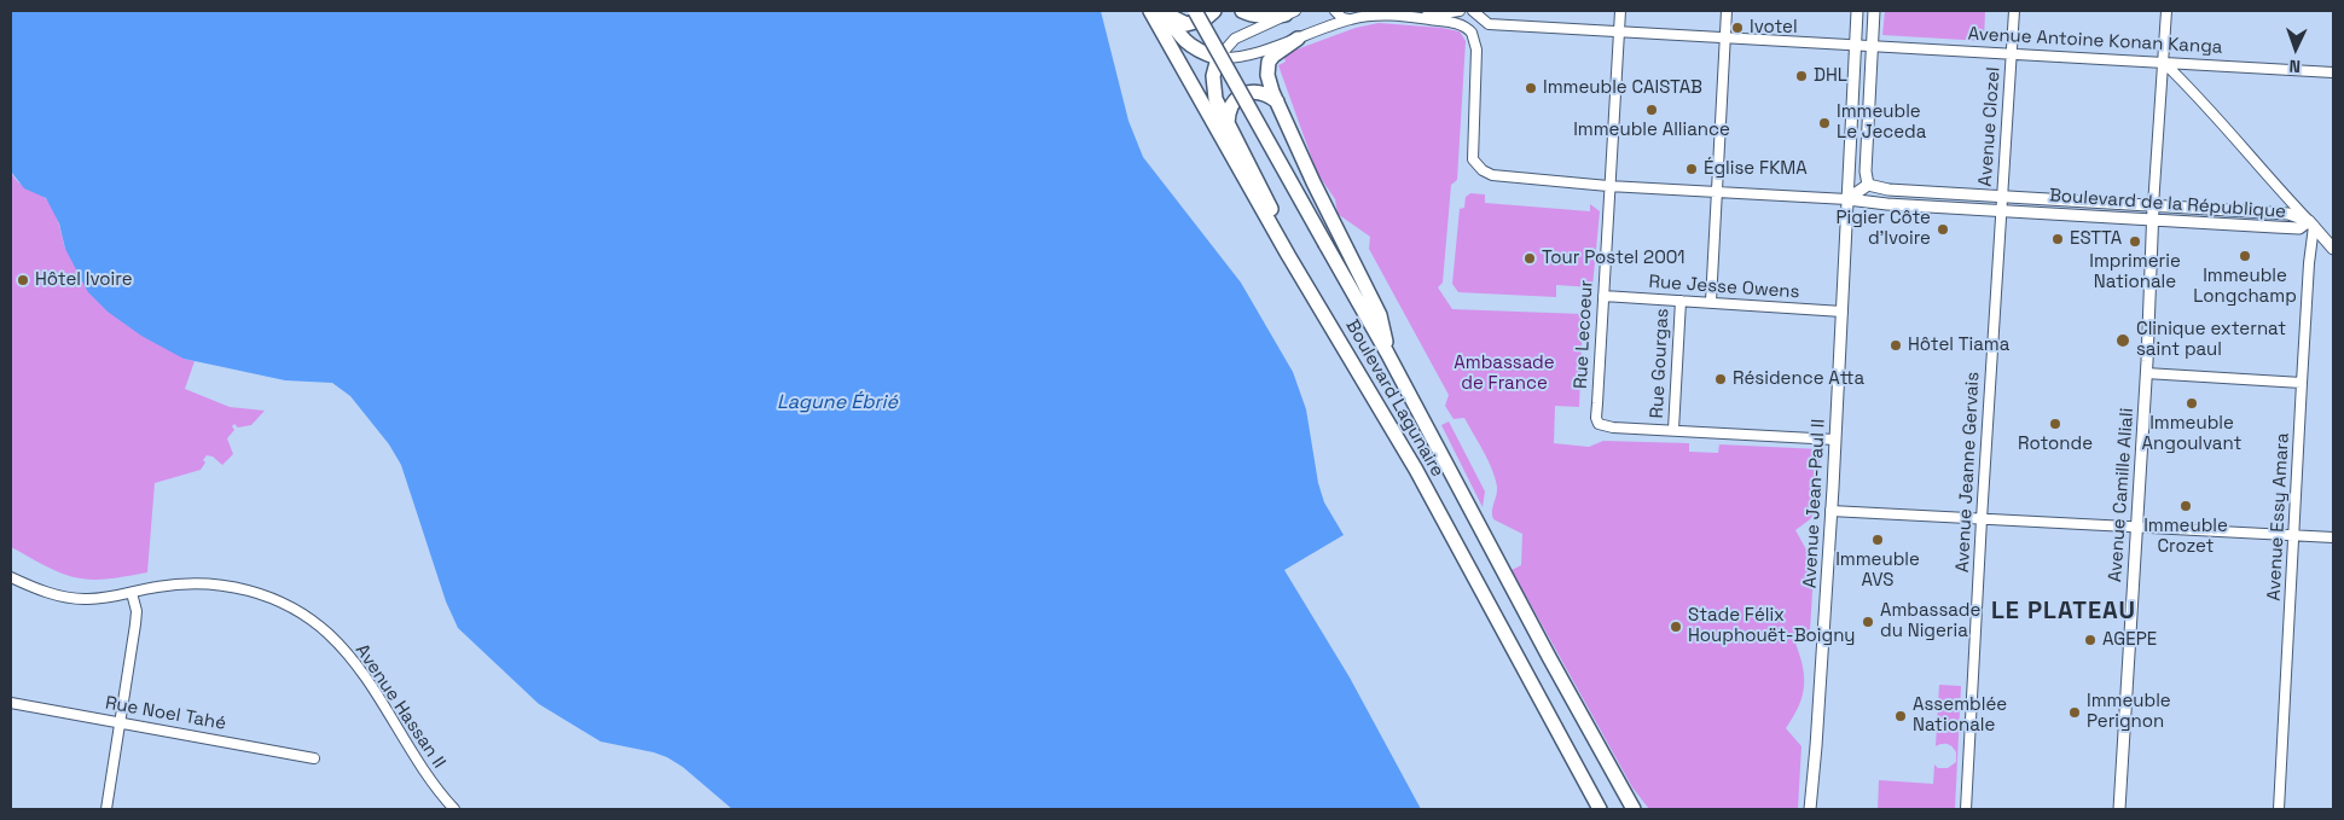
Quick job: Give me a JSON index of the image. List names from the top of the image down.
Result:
{
  "streets": {
    "highway": ["Boulevard Lagunaire"],
    "main road": ["Boulevard de la République", "Avenue Camille Aliali", "Avenue Jean-Paul II"],
    "street": [
      "Avenue Antoine Konan Kanga",
      "Avenue Clozel",
      "Rue Jesse Owens",
      "Rue Lecoeur",
      "Rue Gourgas",
      "Avenue Jeanne Gervais",
      "Avenue Essy Amara",
      "Avenue Hassan II",
      "Rue Noel Tahé"
    ]
  },
  "crossings": [
    ["Avenue Antoine Konan Kanga", "Avenue Clozel"],
    ["Avenue Antoine Konan Kanga", "Rue Lecoeur"],
    ["Avenue Clozel", "Boulevard de la République"],
    ["Avenue Clozel", "Avenue Jeanne Gervais"],
    ["Boulevard de la République", "Avenue Jeanne Gervais"],
    ["Boulevard de la République", "Avenue Camille Aliali"],
    ["Boulevard de la République", "Avenue Jean-Paul II"],
    ["Boulevard de la République", "Avenue Essy Amara"],
    ["Rue Jesse Owens", "Rue Lecoeur"],
    ["Rue Jesse Owens", "Rue Gourgas"],
    ["Rue Jesse Owens", "Avenue Jean-Paul II"],
    ["Rue Lecoeur", "Rue Gourgas"],
    ["Rue Lecoeur", "Avenue Jean-Paul II"]
  ],
  "districts": ["LE PLATEAU"],
  "water": ["Lagune Ébrié"],
  "parks": ["Ambassade de France"],
  "places": [
    "Ivotel",
    "DHL",
    "Immeuble CAISTAB",
    "Immeuble Alliance",
    "Immeuble Le Jeceda",
    "Église FKMA",
    "Pigier Côte d'Ivoire",
    "ESTTA",
    "Imprimerie Nationale",
    "Immeuble Longchamp",
    "Tour Postel 2001",
    "Hôtel Ivoire",
    "Clinique externat saint paul",
    "Hôtel Tiama",
    "Résidence Atta",
    "Immeuble Angoulvant",
    "Rotonde",
    "Immeuble Crozet",
    "Immeuble AVS",
    "Ambassade du Nigeria",
    "Stade Félix Houphouët-Boigny",
    "AGEPE",
    "Immeuble Perignon",
    "Assemblée Nationale"
  ],
  "north": "bottom"
}
